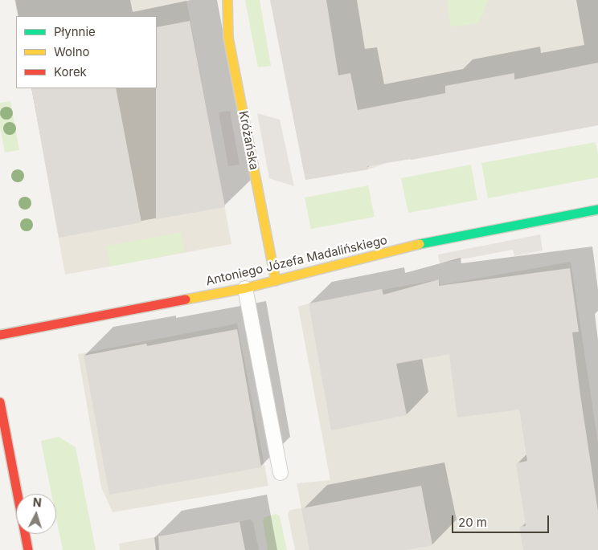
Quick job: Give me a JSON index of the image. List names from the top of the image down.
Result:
{
  "streets": {
    "street": ["Króżańska", "Antoniego Józefa Madalińskiego"]
  },
  "crossings": [
    ["Króżańska", "Antoniego Józefa Madalińskiego"]
  ],
  "legend": ["Płynnie", "Wolno", "Korek"],
  "scale_bar": "20 m",
  "north": "top"
}
